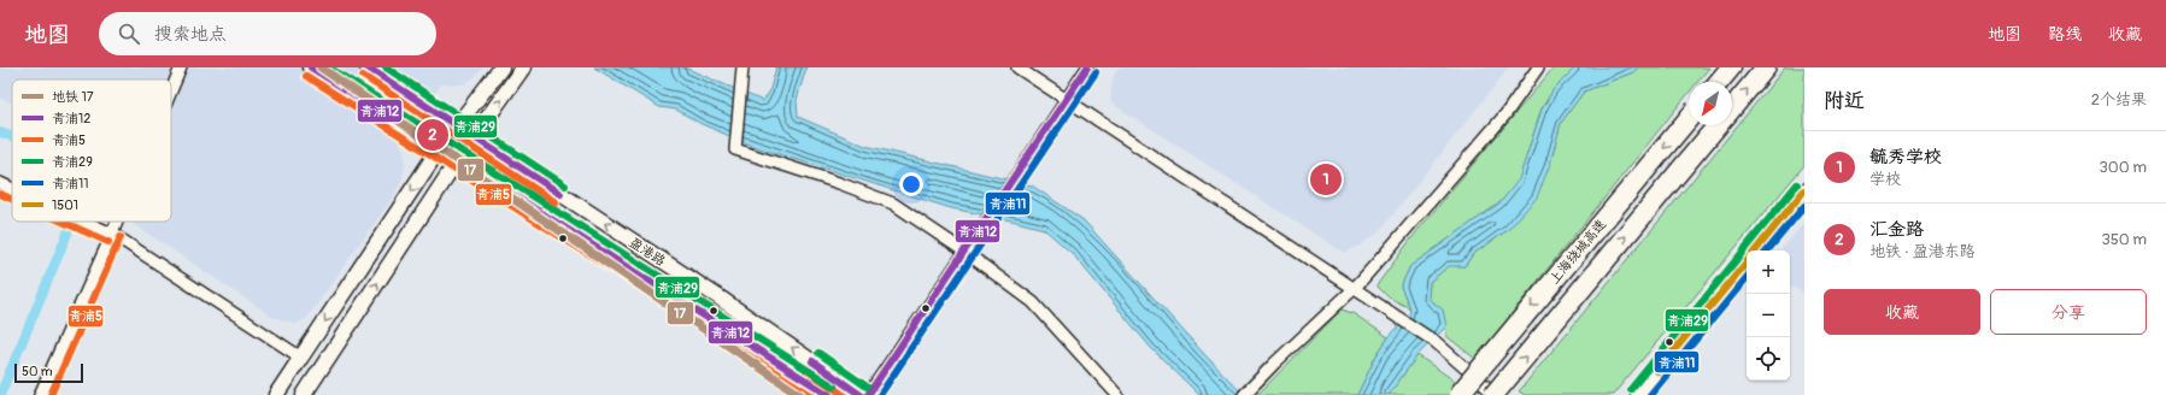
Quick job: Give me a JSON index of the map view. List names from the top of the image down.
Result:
{
  "streets": {
    "highway": ["上海绕城高速"],
    "main road": ["盈港路"]
  },
  "lines": [
    "metro line 17",
    "transit line 青浦12",
    "transit line 青浦29",
    "transit line 青浦11",
    "transit line 青浦5",
    "transit line 1501"
  ],
  "legend": [
    "地铁 17",
    "青浦12",
    "青浦5",
    "青浦29",
    "青浦11",
    "1501"
  ],
  "scale_bar": "50 m",
  "north": "bottom left",
  "page": {
    "header": "地图",
    "search": "搜索地点",
    "nav": ["地图", "路线", "收藏"],
    "heading": ["附近", "2个结果"],
    "pins": ["2", "1"],
    "list": [
      {
        "mark": "1",
        "name": "毓秀学校",
        "note": "学校",
        "value": "300 m"
      },
      {
        "mark": "2",
        "name": "汇金路",
        "note": "地铁 · 盈港东路",
        "value": "350 m"
      }
    ],
    "map_buttons": ["+", "−"],
    "buttons": ["收藏", "分享"],
    "scale": "50 m"
  }
}
